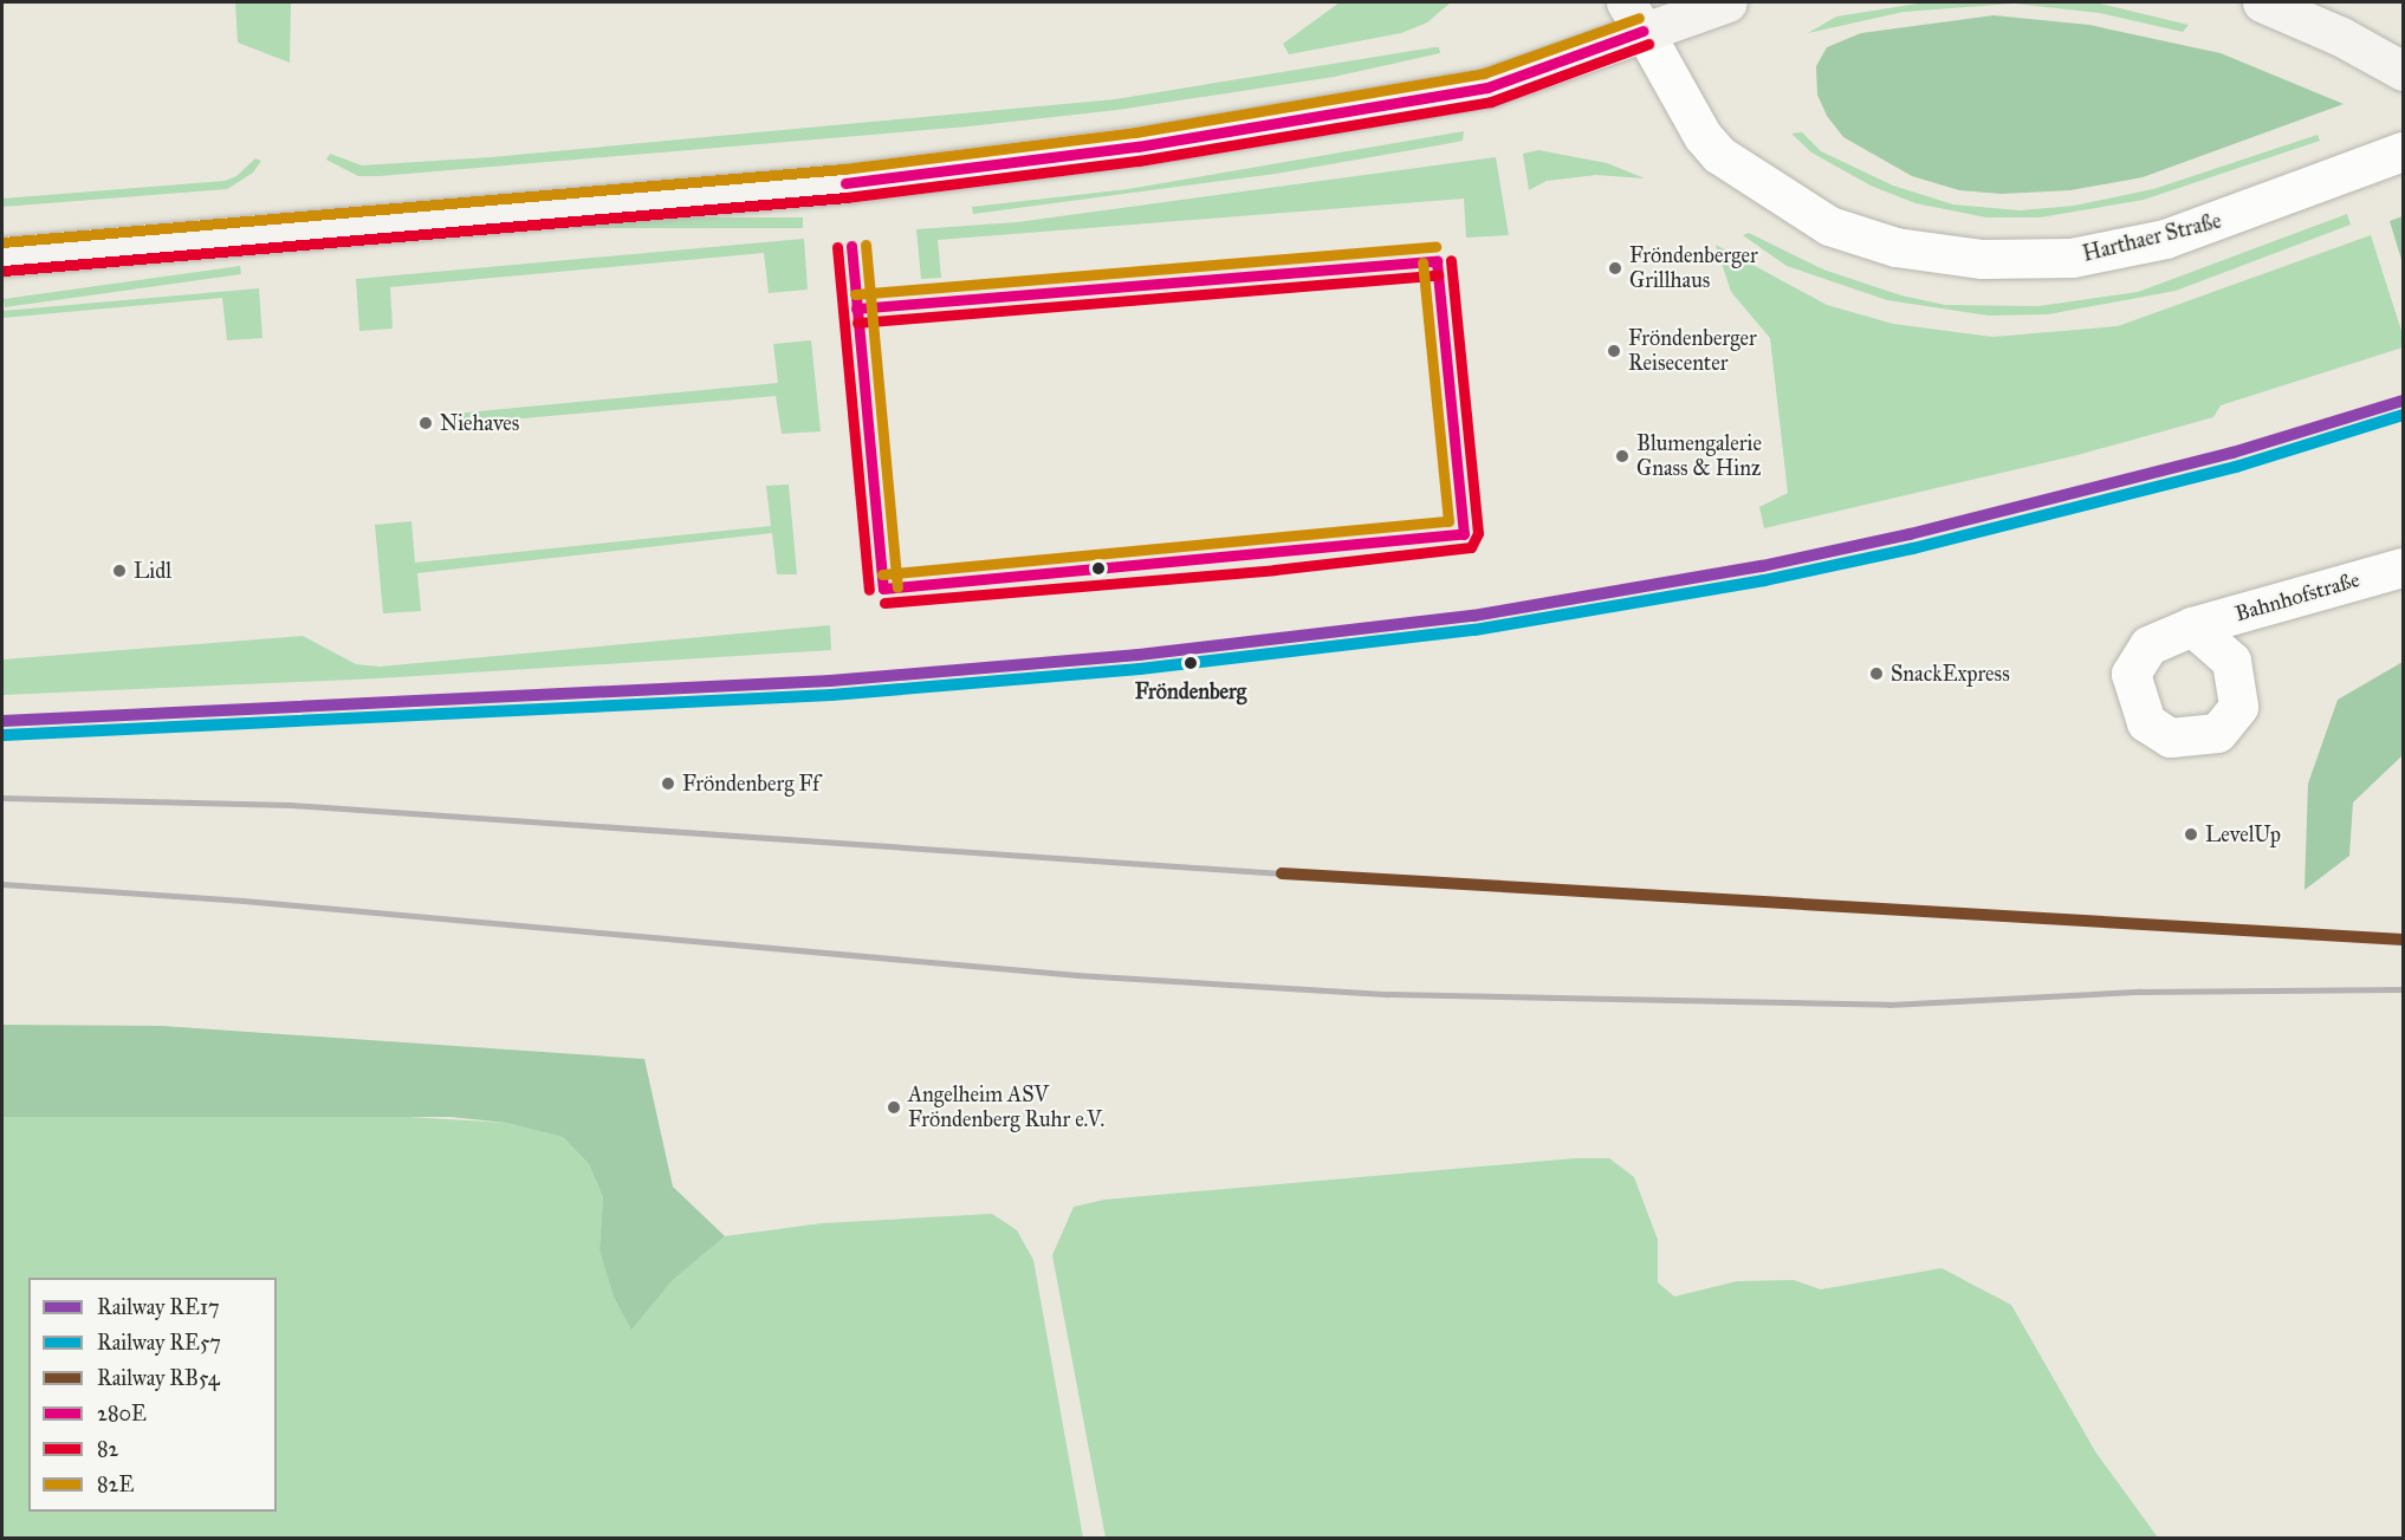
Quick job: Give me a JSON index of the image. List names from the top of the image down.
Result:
{
  "streets": {
    "street": ["Harthaer Straße", "Bahnhofstraße"]
  },
  "places": [
    "Fröndenberger Grillhaus",
    "Fröndenberger Reisecenter",
    "Niehaves",
    "Blumengalerie Gnass & Hinz",
    "Lidl",
    "Fröndenberg",
    "SnackExpress",
    "Fröndenberg Ff",
    "LevelUp",
    "Angelheim ASV Fröndenberg Ruhr e.V."
  ],
  "lines": [
    "transit line 82E",
    "transit line 280E",
    "transit line 82",
    "rail line RE17",
    "rail line RE57",
    "rail line RB54"
  ],
  "legend": [
    "Railway RE17",
    "Railway RE57",
    "Railway RB54",
    "280E",
    "82",
    "82E"
  ]
}
